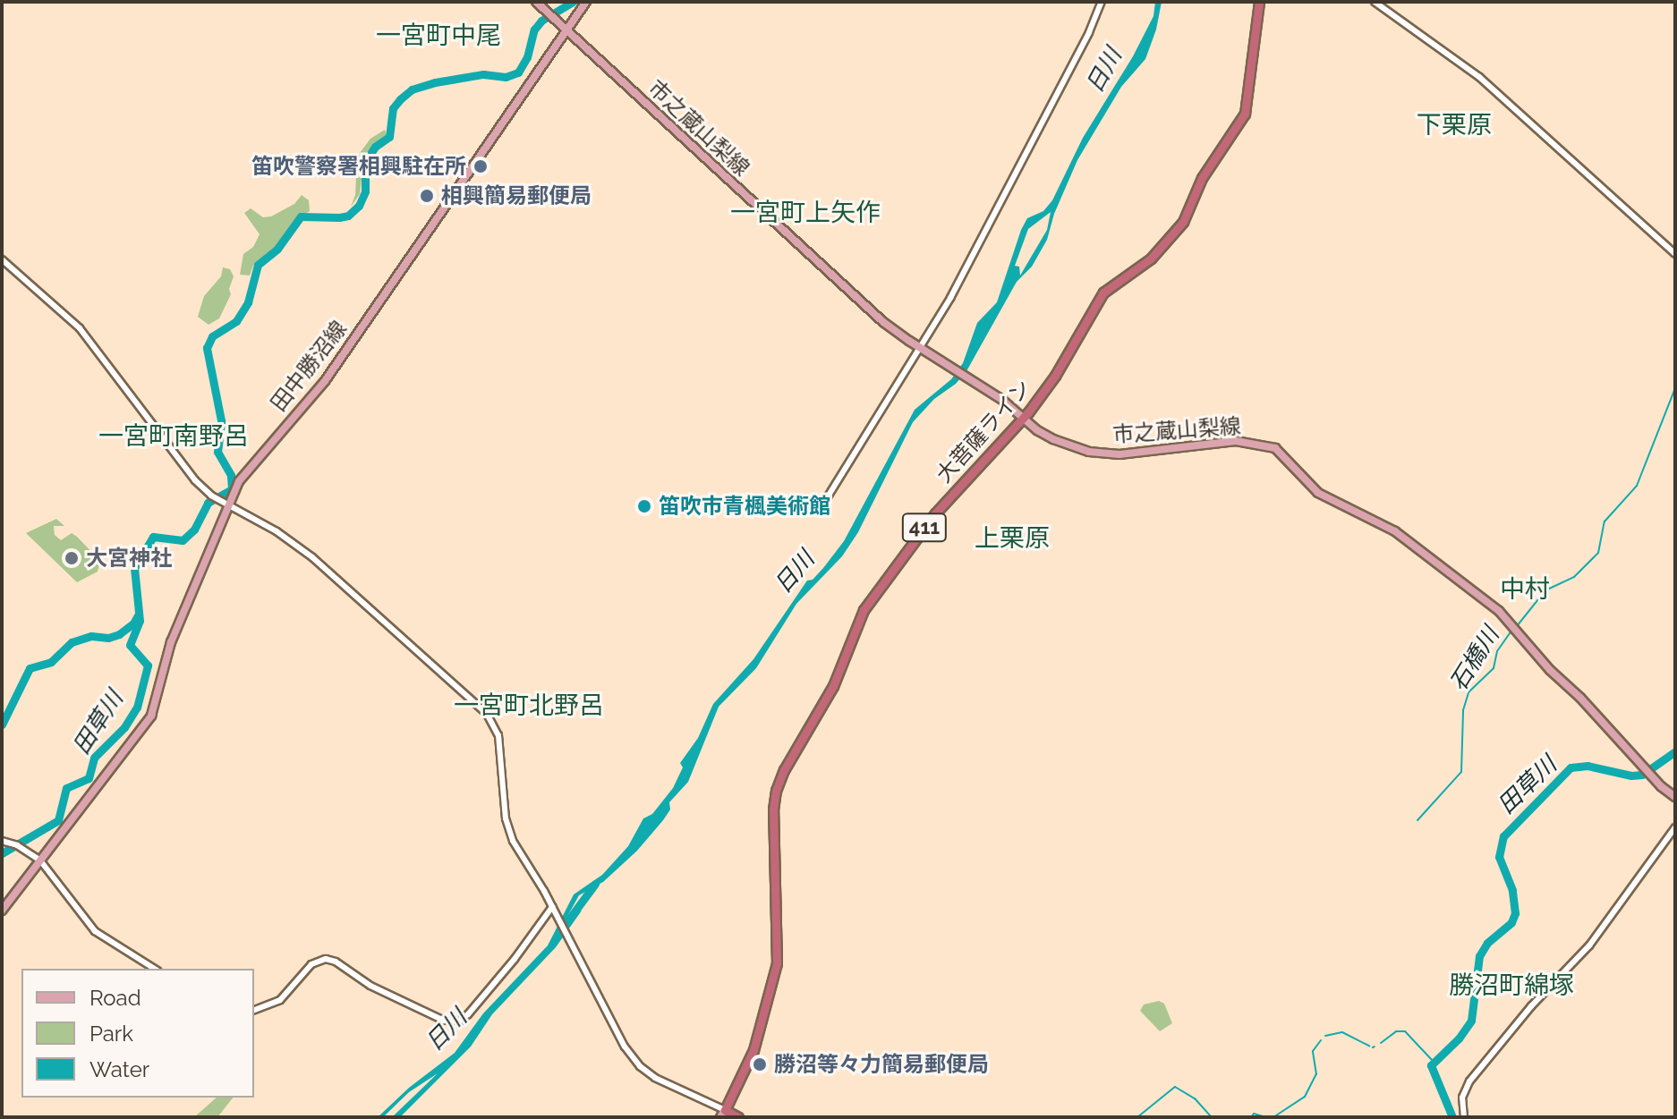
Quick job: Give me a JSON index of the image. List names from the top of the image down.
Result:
{
  "streets": {
    "highway": ["大菩薩ライン", "411"],
    "main road": ["市之蔵山梨線", "田中勝沼線"]
  },
  "crossings": [
    ["市之蔵山梨線", "田中勝沼線"],
    ["市之蔵山梨線", "大菩薩ライン"]
  ],
  "districts": [
    "一宮町中尾",
    "下栗原",
    "一宮町上矢作",
    "一宮町南野呂",
    "上栗原",
    "中村",
    "一宮町北野呂",
    "勝沼町綿塚"
  ],
  "water": ["日川", "石橋川", "田草川"],
  "places": [
    "笛吹警察署相興駐在所",
    "相興簡易郵便局",
    "笛吹市青楓美術館",
    "大宮神社",
    "勝沼等々力簡易郵便局"
  ],
  "legend": ["Road", "Park", "Water"]
}
